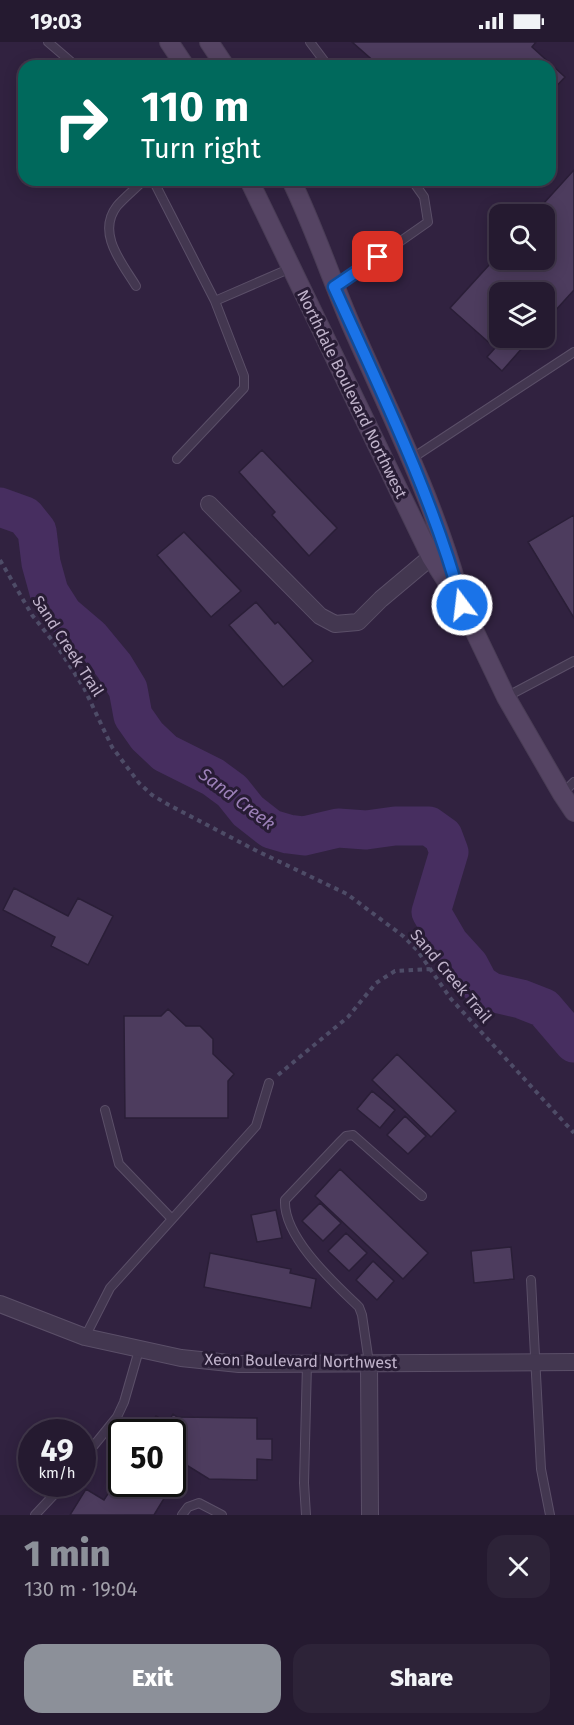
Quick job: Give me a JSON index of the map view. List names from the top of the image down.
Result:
{
  "streets": {
    "main road": ["Northdale Boulevard Northwest"],
    "street": ["Xeon Boulevard Northwest"],
    "path": ["Sand Creek Trail"]
  },
  "water": ["Sand Creek"],
  "page": {
    "status": "19:03",
    "turn": ["110 m", "Turn right"],
    "speed": "49 km/h",
    "limit": "50",
    "heading": ["1 min", "130 m · 19:04"],
    "buttons": ["Exit", "Share"]
  }
}
